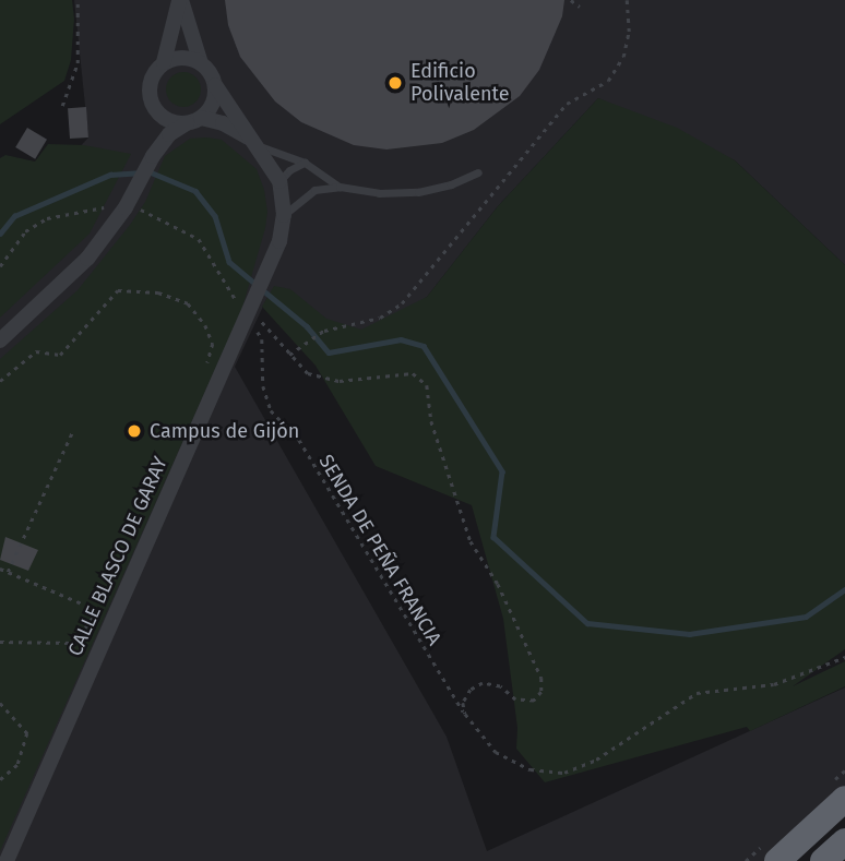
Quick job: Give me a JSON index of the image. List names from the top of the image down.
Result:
{
  "streets": {
    "street": ["CALLE BLASCO DE GARAY"],
    "path": ["SENDA DE PEÑA FRANCIA"]
  },
  "crossings": [
    ["SENDA DE PEÑA FRANCIA", "CALLE BLASCO DE GARAY"]
  ],
  "places": ["Edificio Polivalente", "Campus de Gijón"]
}
